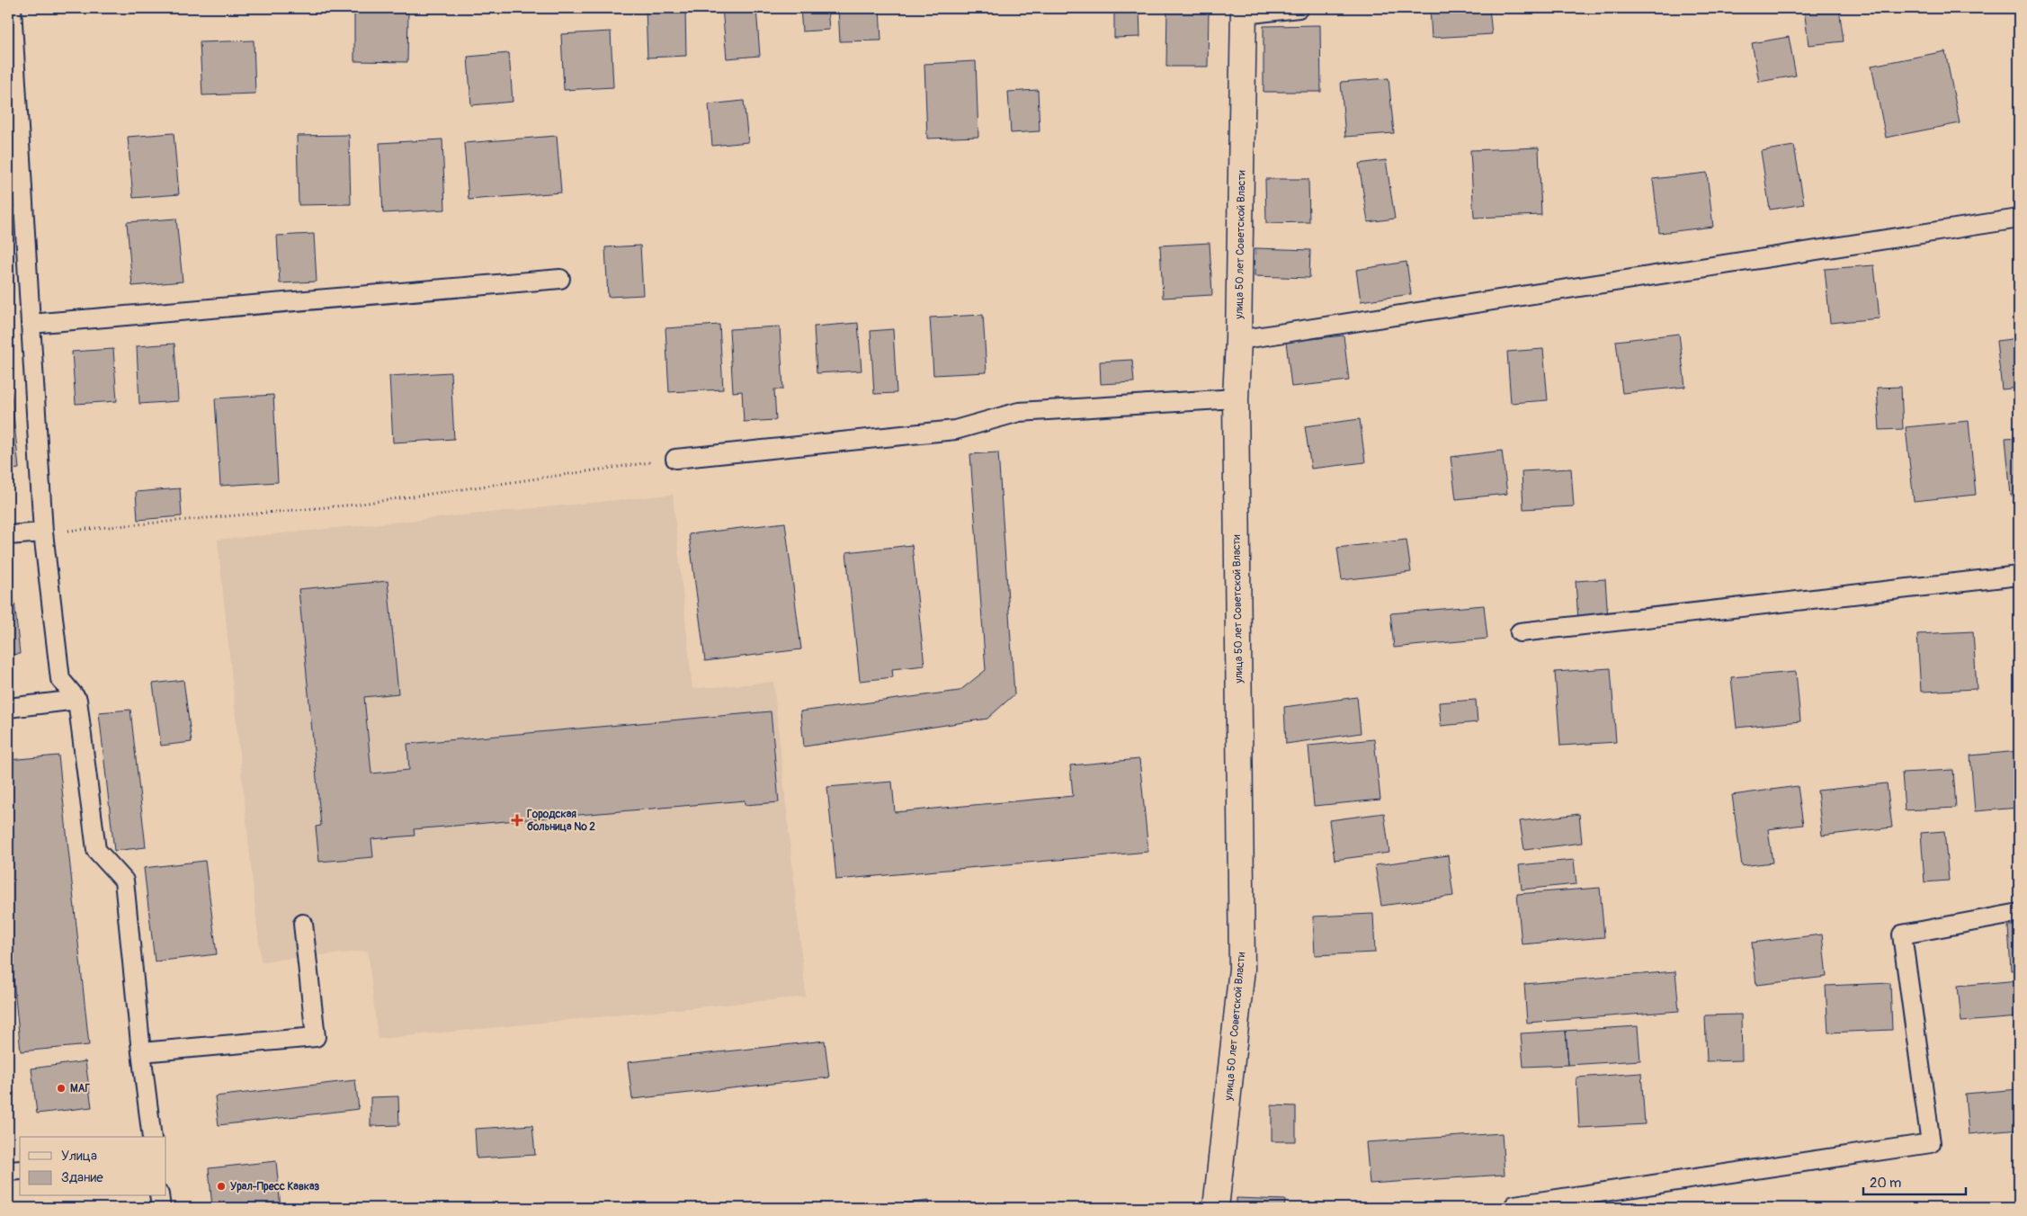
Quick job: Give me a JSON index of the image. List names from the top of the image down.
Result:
{
  "streets": {
    "street": ["улица 50 лет Советской Власти"]
  },
  "places": {
    "health": ["Городская больница № 2"],
    "other": ["МАГ", "Урал-Пресс Кавказ"]
  },
  "legend": ["Улица", "Здание"],
  "scale_bar": "20 m"
}
